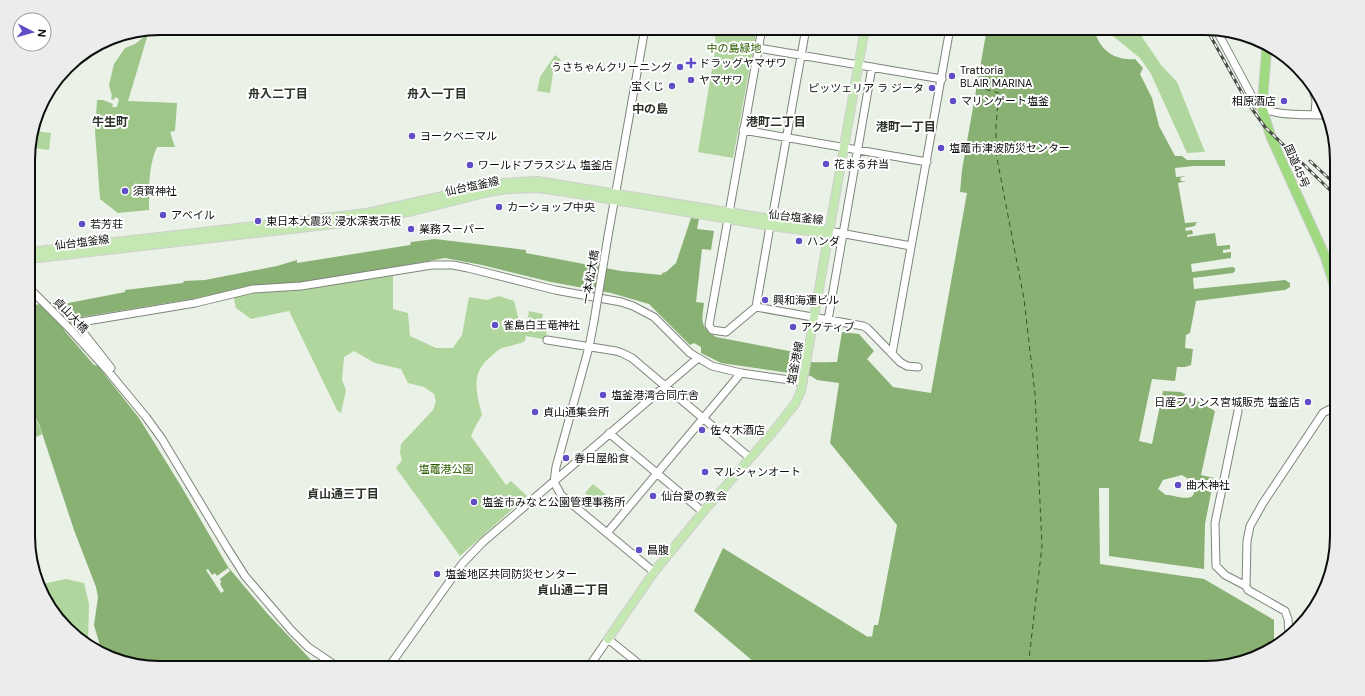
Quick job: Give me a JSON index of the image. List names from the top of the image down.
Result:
{
  "streets": {
    "highway": ["国道45号"],
    "main road": ["仙台塩釜線", "塩釜港線"],
    "street": ["一本松大橋", "貞山大橋"]
  },
  "crossings": [
    ["仙台塩釜線", "一本松大橋"],
    ["仙台塩釜線", "塩釜港線"]
  ],
  "districts": [
    "舟入二丁目",
    "舟入一丁目",
    "中の島",
    "牛生町",
    "港町二丁目",
    "港町一丁目",
    "貞山通三丁目",
    "貞山通二丁目"
  ],
  "parks": ["中の島緑地", "塩竈港公園"],
  "places": {
    "health": ["ドラッグヤマザワ"],
    "other": [
      "うさちゃんクリーニング",
      "Trattoria BLAIR MARINA",
      "ヤマザワ",
      "宝くじ",
      "ピッツェリア ラ ジータ",
      "マリンゲート塩釜",
      "相原酒店",
      "ヨークベニマル",
      "塩竈市津波防災センター",
      "花まる弁当",
      "ワールドプラスジム 塩釜店",
      "須賀神社",
      "カーショップ中央",
      "アベイル",
      "東日本大震災 浸水深表示板",
      "若芳荘",
      "業務スーパー",
      "ハンダ",
      "興和海運ビル",
      "雀島白王竜神社",
      "アクティブ",
      "塩釜港湾合同庁舎",
      "日産プリンス宮城販売 塩釜店",
      "貞山通集会所",
      "佐々木酒店",
      "春日屋船食",
      "マルシャンオート",
      "曲木神社",
      "仙台愛の教会",
      "塩釜市みなと公園管理事務所",
      "昌腹",
      "塩釜地区共同防災センター"
    ]
  },
  "north": "right"
}
